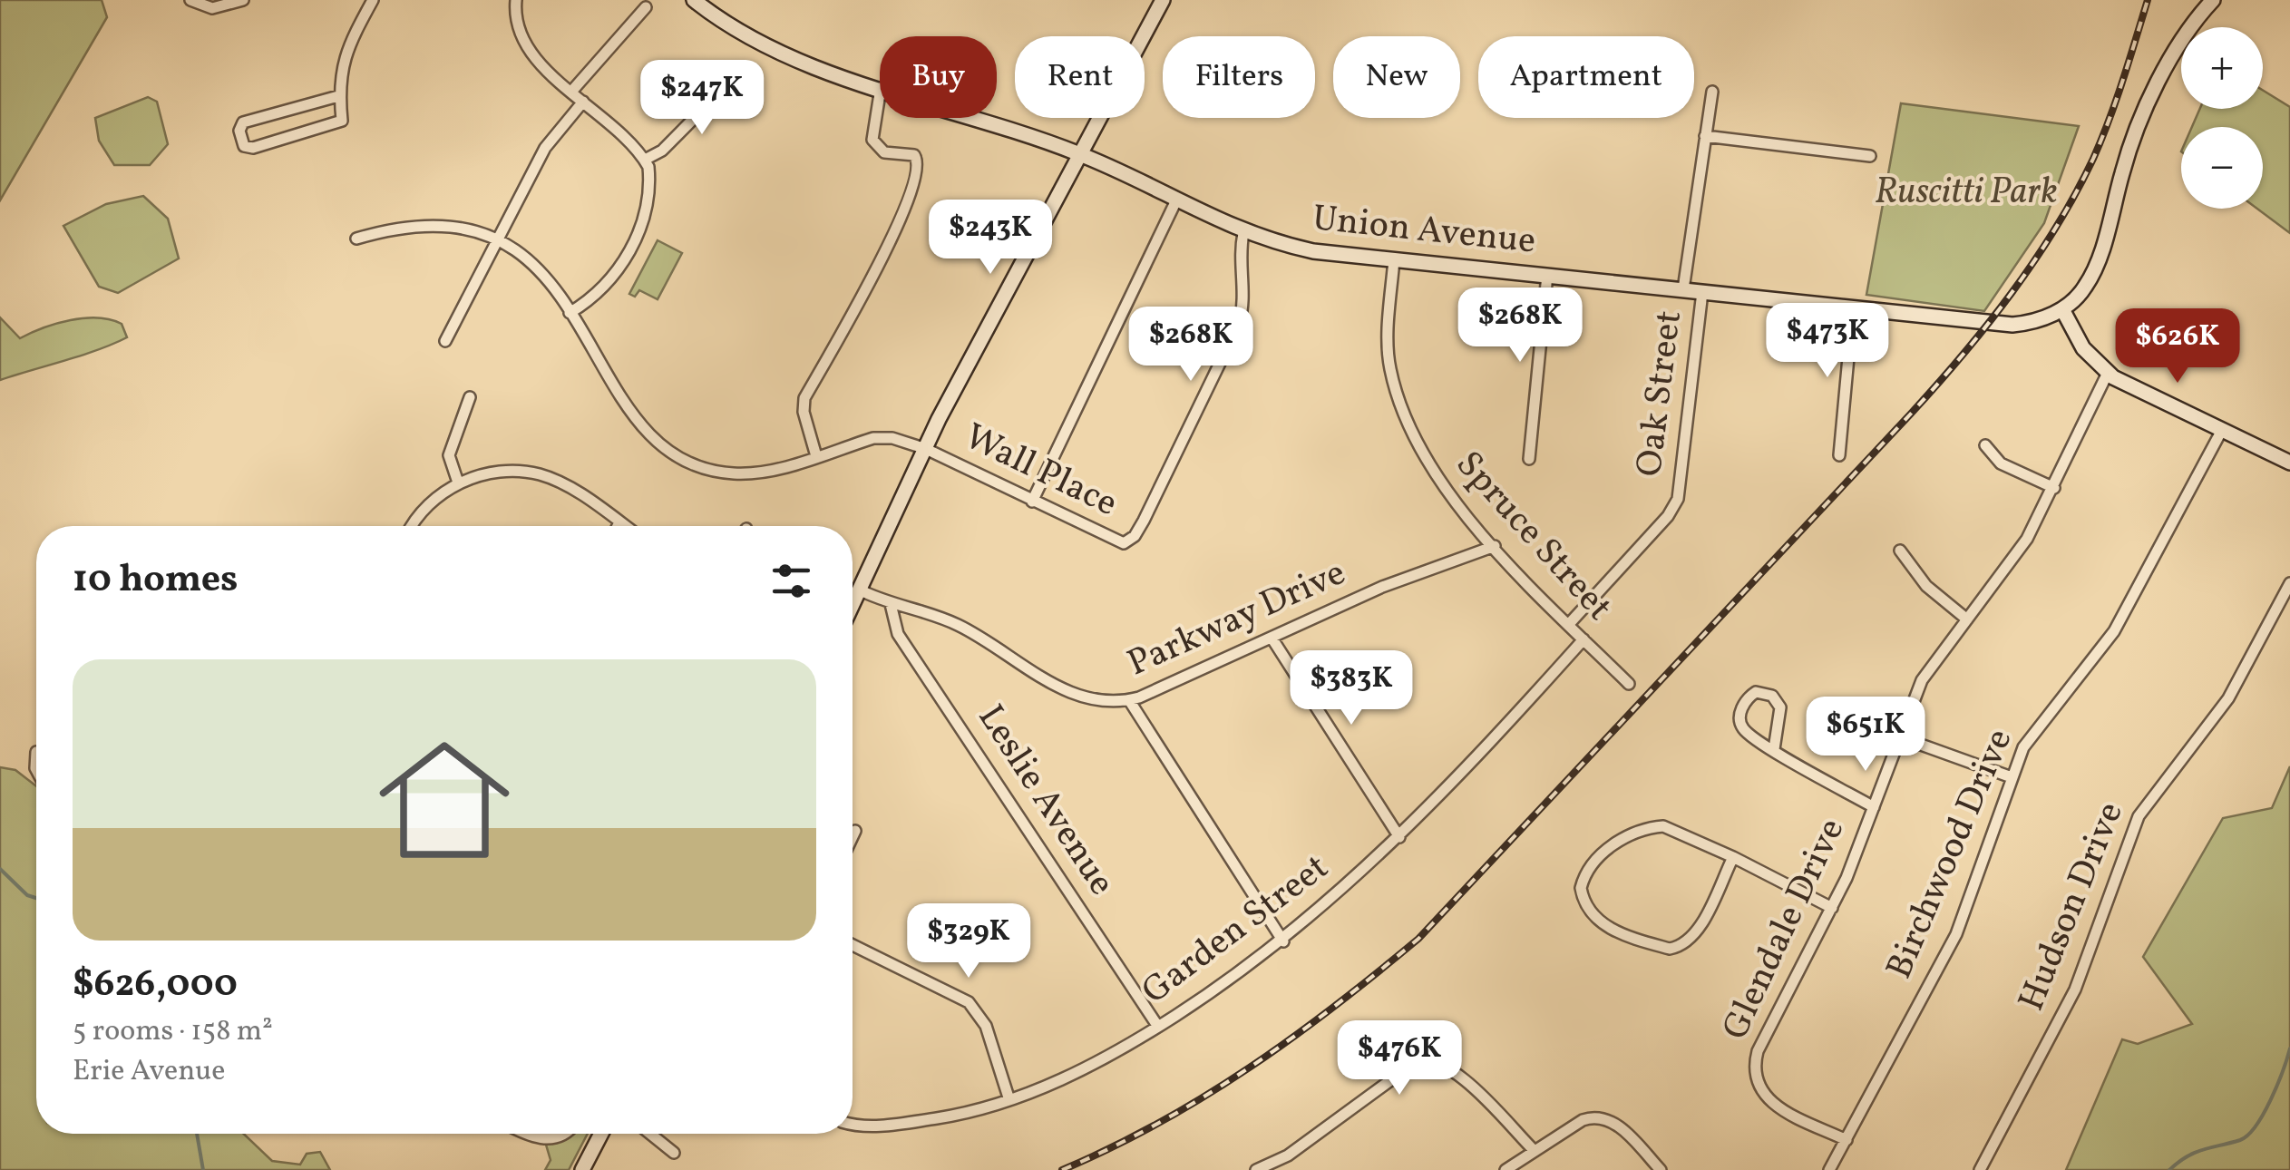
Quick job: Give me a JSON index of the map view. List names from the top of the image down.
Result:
{
  "streets": {
    "street": [
      "Union Avenue",
      "Oak Street",
      "Wall Place",
      "Spruce Street",
      "Parkway Drive",
      "Leslie Avenue",
      "Birchwood Drive",
      "Hudson Drive",
      "Glendale Drive",
      "Garden Street"
    ]
  },
  "crossings": [
    ["Union Avenue", "Oak Street"],
    ["Union Avenue", "Wall Place"],
    ["Union Avenue", "Spruce Street"],
    ["Oak Street", "Spruce Street"],
    ["Spruce Street", "Parkway Drive"],
    ["Spruce Street", "Garden Street"],
    ["Parkway Drive", "Leslie Avenue"],
    ["Leslie Avenue", "Garden Street"],
    ["Birchwood Drive", "Glendale Drive"]
  ],
  "parks": ["Ruscitti Park"],
  "page": {
    "map_buttons": ["+", "−"],
    "chip": [
      "Buy",
      "Rent",
      "Filters",
      "New",
      "Apartment"
    ],
    "price": [
      "$247K",
      "$243K",
      "$268K",
      "$473K",
      "$268K",
      "$626K",
      "$383K",
      "$651K",
      "$329K",
      "$476K"
    ],
    "heading": "10 homes",
    "list": [
      {
        "name": "$626,000",
        "note": "5 rooms · 158 m² · Erie Avenue"
      }
    ]
  }
}
